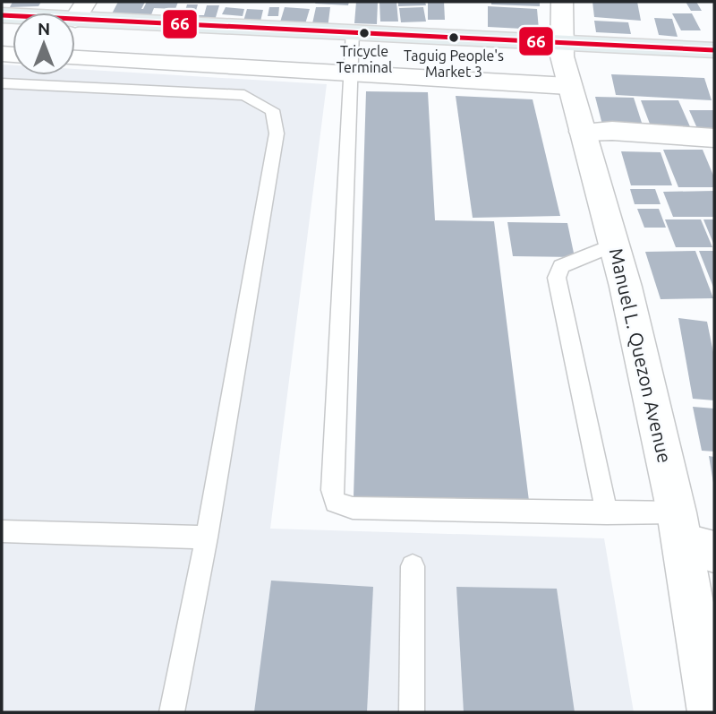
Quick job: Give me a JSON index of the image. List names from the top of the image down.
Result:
{
  "streets": {
    "street": ["Manuel L. Quezon Avenue"]
  },
  "places": ["Tricycle Terminal", "Taguig People's Market 3"],
  "lines": ["transit line 66"],
  "north": "top"
}
